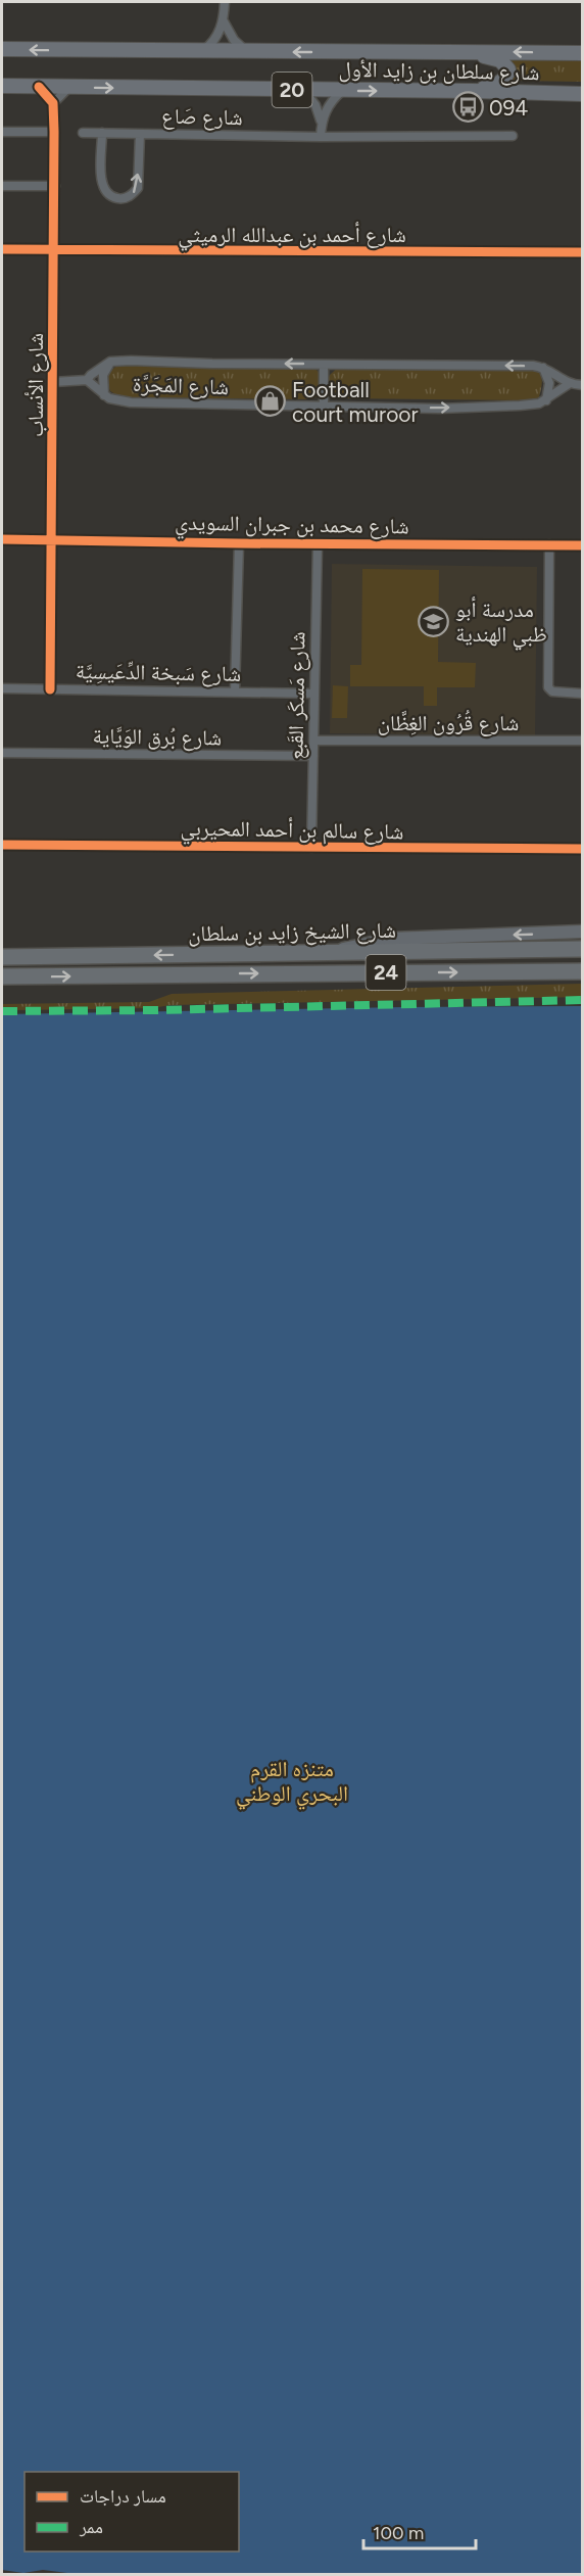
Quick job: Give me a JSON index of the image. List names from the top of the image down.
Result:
{
  "streets": {
    "highway": ["شارع الشيخ زايد بن سلطان", "24"],
    "main road": ["شارع سلطان بن زايد الأول", "20"],
    "street": [
      "شارع صَاع",
      "شارع أحمد بن عبدالله الرميثي",
      "شارع الأنساب",
      "شارع المَجَرَّة",
      "شارع محمد بن جبران السويدي",
      "شارع سَبخة الدِّعَيسِيَّة",
      "شارع مَسكَر القَبع",
      "شارع قُرُون الغِظَّان",
      "شارع بُرق الوَيَّاية",
      "شارع سالم بن أحمد المحيربي"
    ]
  },
  "crossings": [
    ["شارع أحمد بن عبدالله الرميثي", "شارع الأنساب"],
    ["شارع الأنساب", "شارع محمد بن جبران السويدي"],
    ["شارع الأنساب", "شارع سَبخة الدِّعَيسِيَّة"],
    ["شارع محمد بن جبران السويدي", "شارع مَسكَر القَبع"],
    ["شارع سَبخة الدِّعَيسِيَّة", "شارع مَسكَر القَبع"],
    ["شارع مَسكَر القَبع", "شارع قُرُون الغِظَّان"],
    ["شارع مَسكَر القَبع", "شارع بُرق الوَيَّاية"],
    ["شارع مَسكَر القَبع", "شارع سالم بن أحمد المحيربي"]
  ],
  "parks": ["متنزه القرم البحري الوطني"],
  "places": {
    "bus stop": ["094"],
    "shop": ["Football court muroor"],
    "school or university": ["مدرسة أبو ظبي الهندية"]
  },
  "legend": ["مسار دراجات", "ممر"],
  "scale_bar": "100 m"
}
